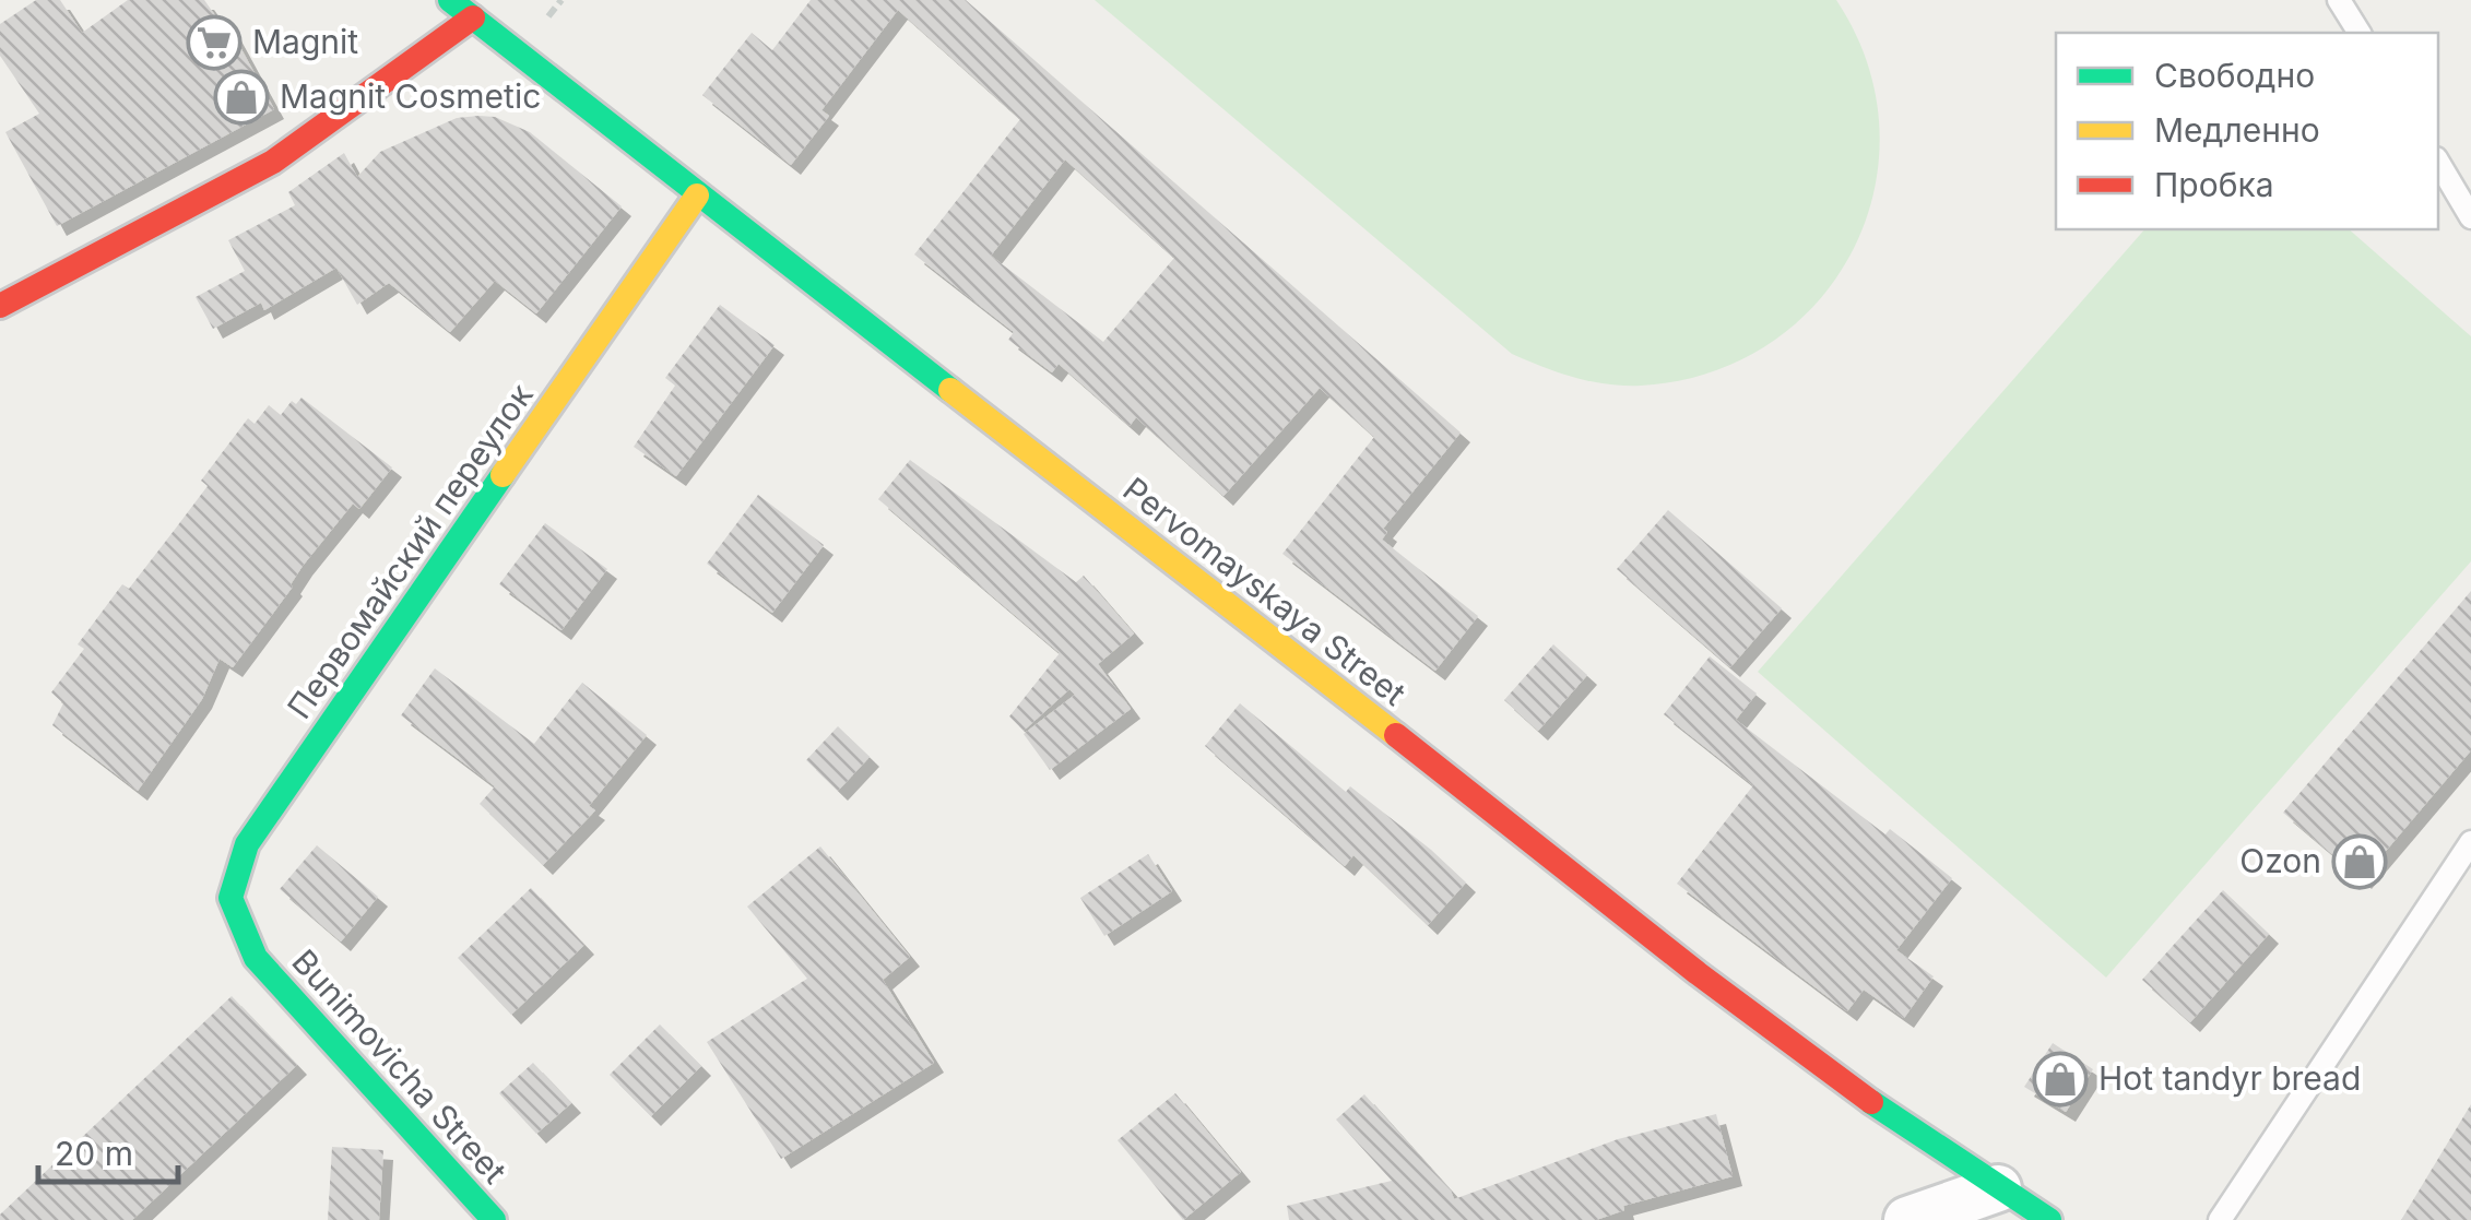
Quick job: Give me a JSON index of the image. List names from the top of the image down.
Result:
{
  "streets": {
    "street": ["Первомайский переулок", "Pervomayskaya Street", "Bunimovicha Street"]
  },
  "crossings": [
    ["Первомайский переулок", "Pervomayskaya Street"],
    ["Первомайский переулок", "Bunimovicha Street"]
  ],
  "places": {
    "supermarket": ["Magnit"],
    "shop": ["Magnit Cosmetic", "Ozon", "Hot tandyr bread"]
  },
  "legend": ["Свободно", "Медленно", "Пробка"],
  "scale_bar": "20 m"
}
